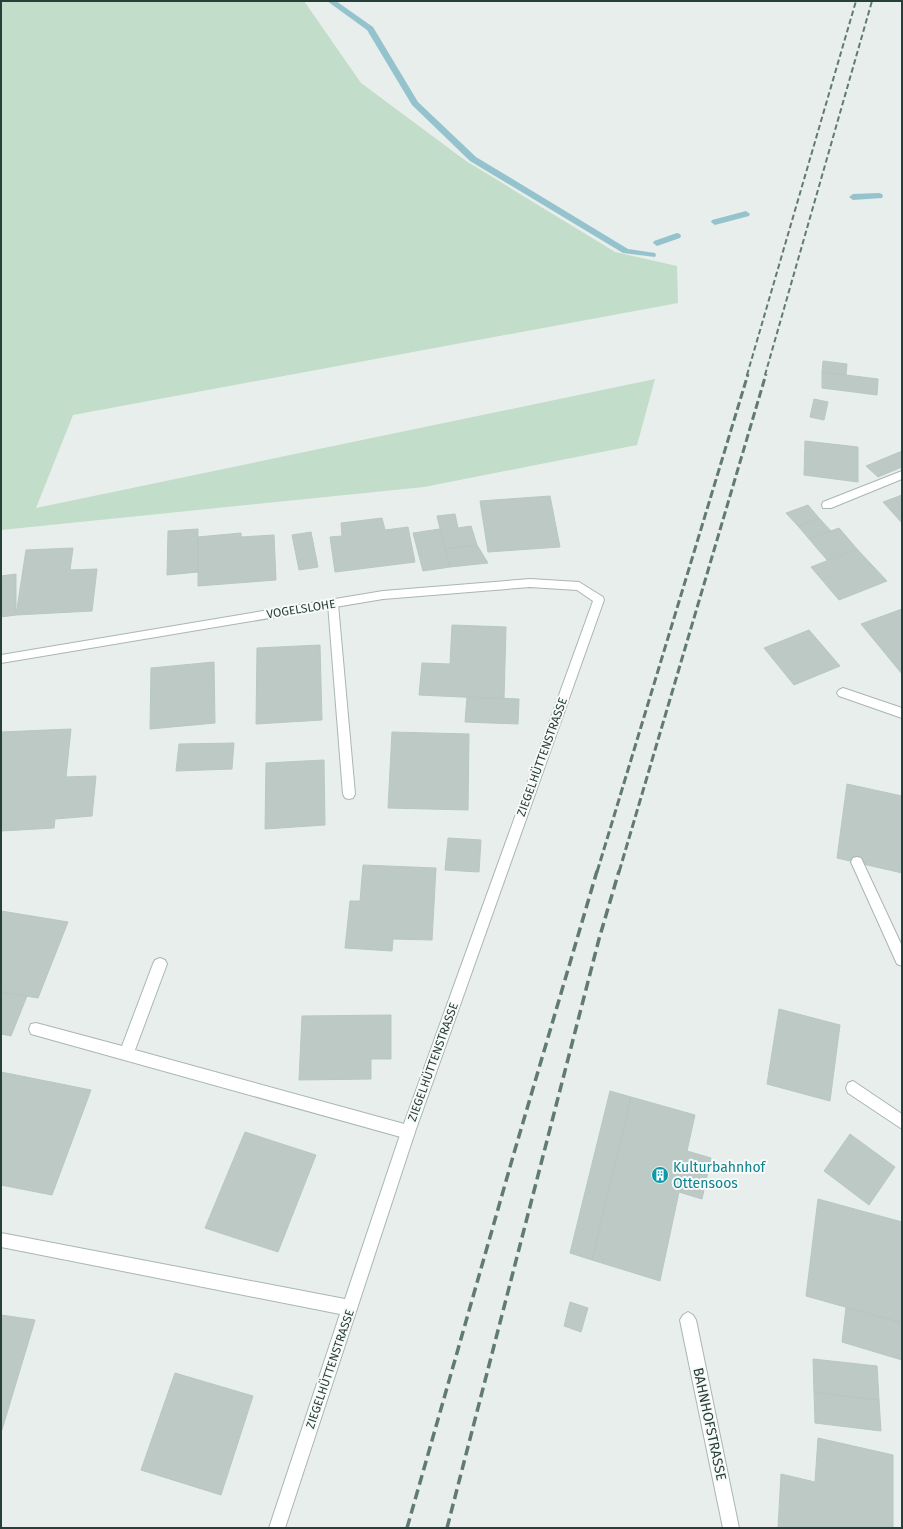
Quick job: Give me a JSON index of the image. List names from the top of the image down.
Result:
{
  "streets": {
    "street": ["VOGELSLOHE", "ZIEGELHÜTTENSTRASSE", "BAHNHOFSTRASSE"]
  },
  "crossings": [
    ["VOGELSLOHE", "ZIEGELHÜTTENSTRASSE"]
  ],
  "places": {
    "building": ["Kulturbahnhof Ottensoos"]
  }
}
